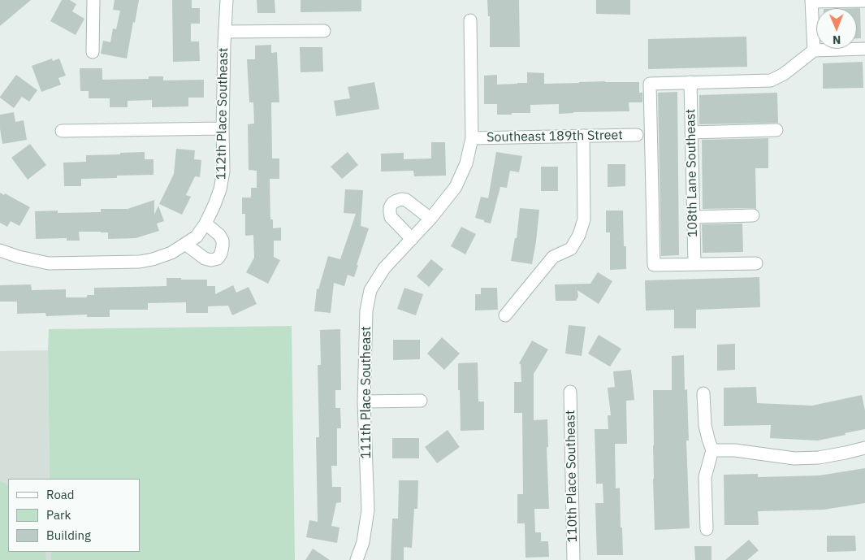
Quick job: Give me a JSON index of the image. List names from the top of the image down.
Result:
{
  "streets": {
    "street": [
      "112th Place Southeast",
      "Southeast 189th Street",
      "108th Lane Southeast",
      "111th Place Southeast",
      "110th Place Southeast"
    ]
  },
  "crossings": [
    ["Southeast 189th Street", "111th Place Southeast"]
  ],
  "legend": ["Road", "Park", "Building"],
  "north": "bottom"
}
